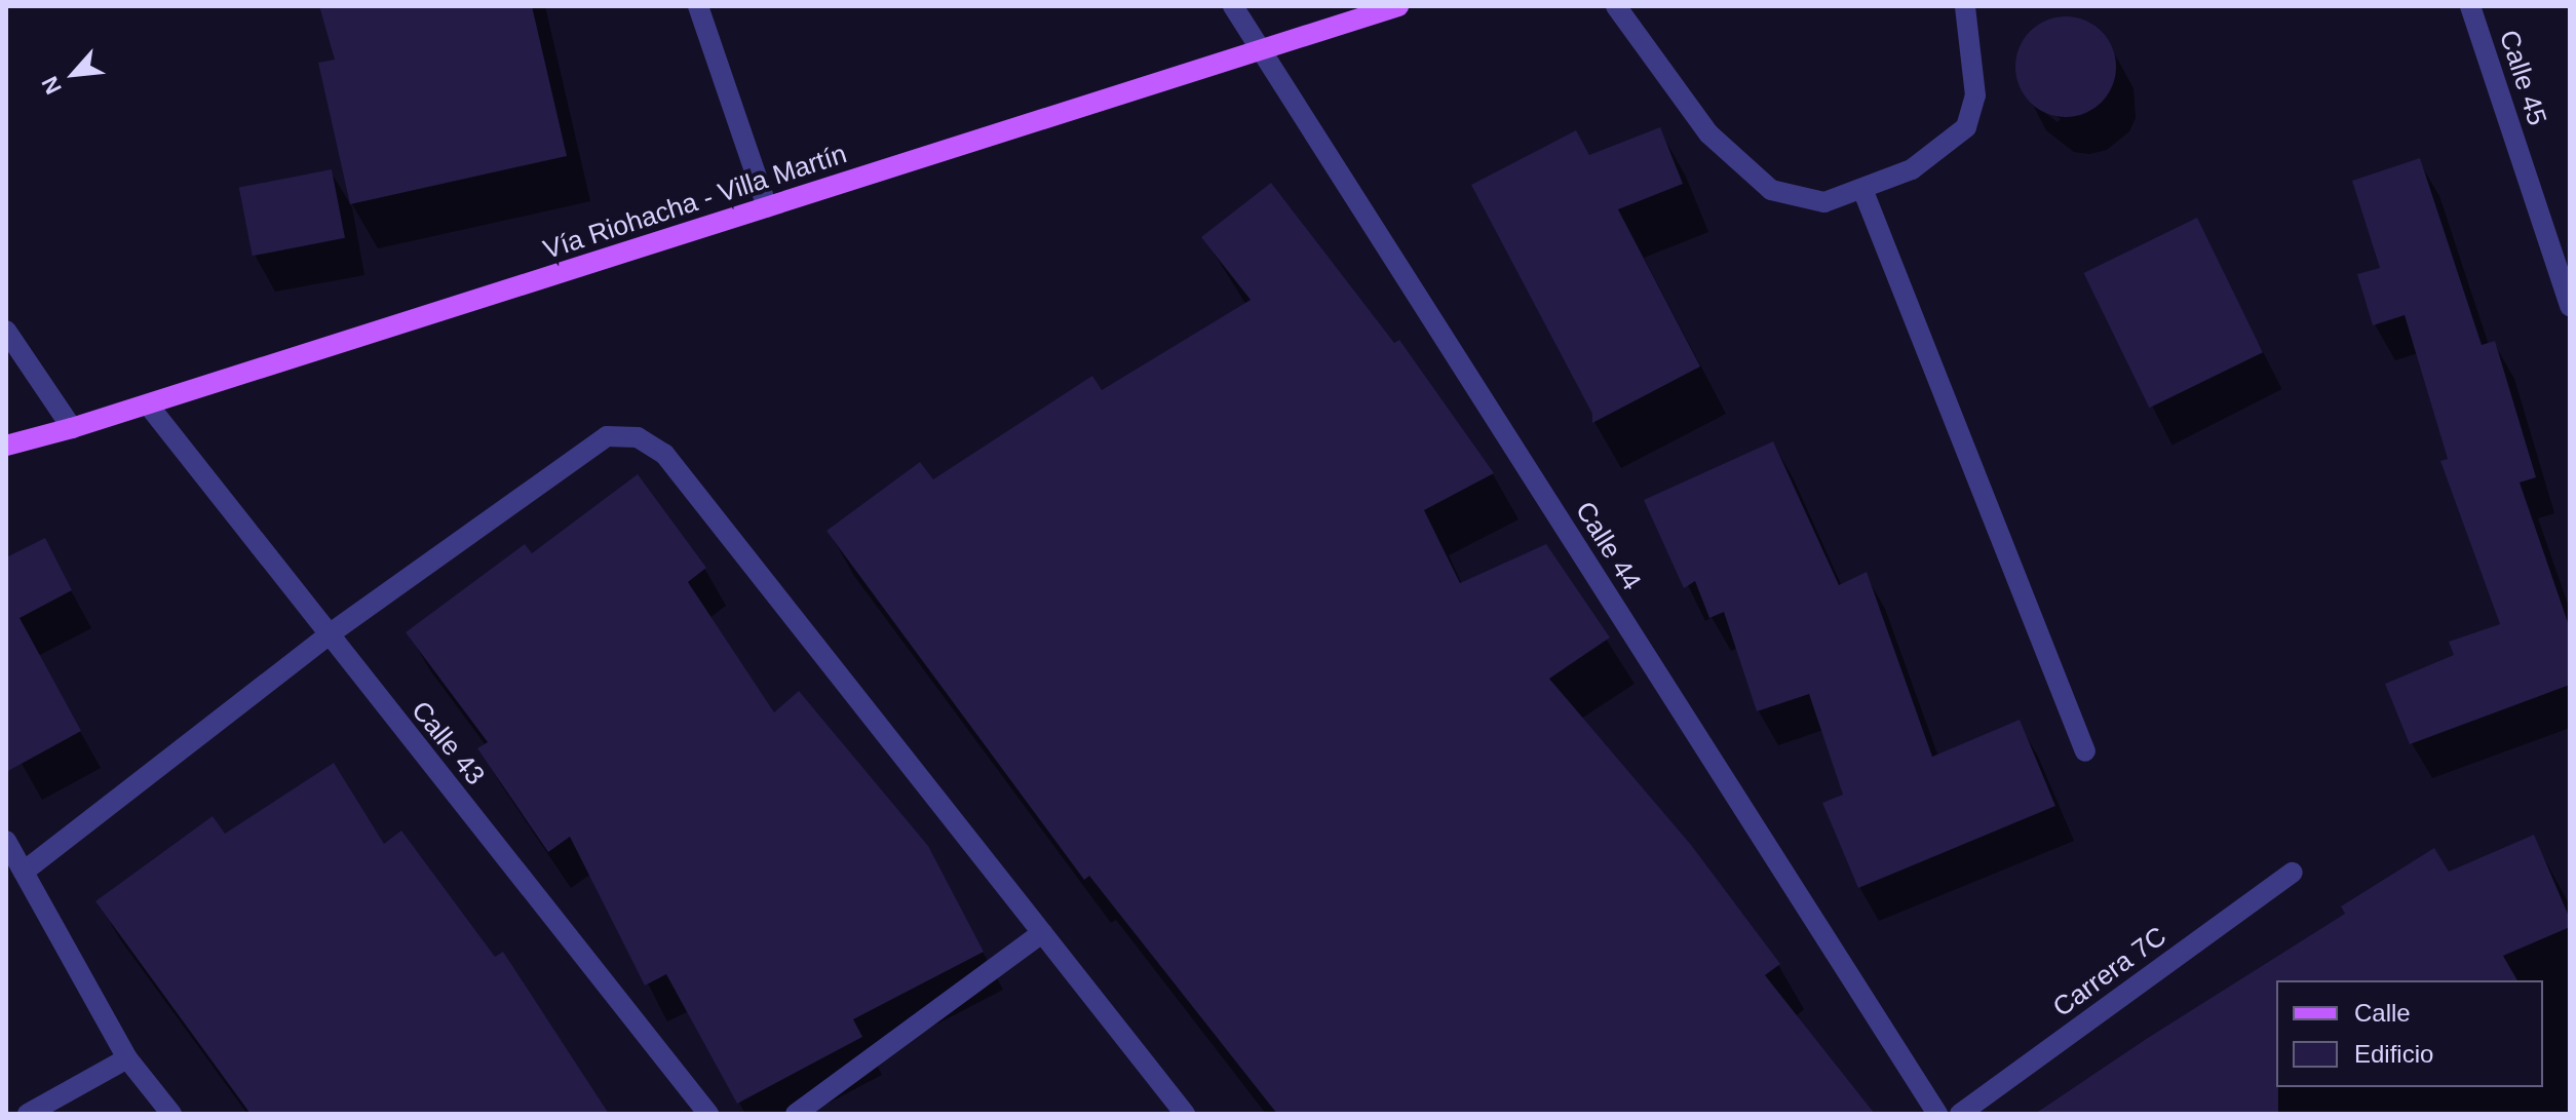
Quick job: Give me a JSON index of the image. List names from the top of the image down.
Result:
{
  "streets": {
    "main road": ["Vía Riohacha - Villa Martín"],
    "street": [
      "Calle 45",
      "Calle 44",
      "Calle 43",
      "Carrera 7C"
    ]
  },
  "crossings": [
    ["Vía Riohacha - Villa Martín", "Calle 44"],
    ["Vía Riohacha - Villa Martín", "Calle 43"]
  ],
  "legend": ["Calle", "Edificio"],
  "north": "bottom left"
}
